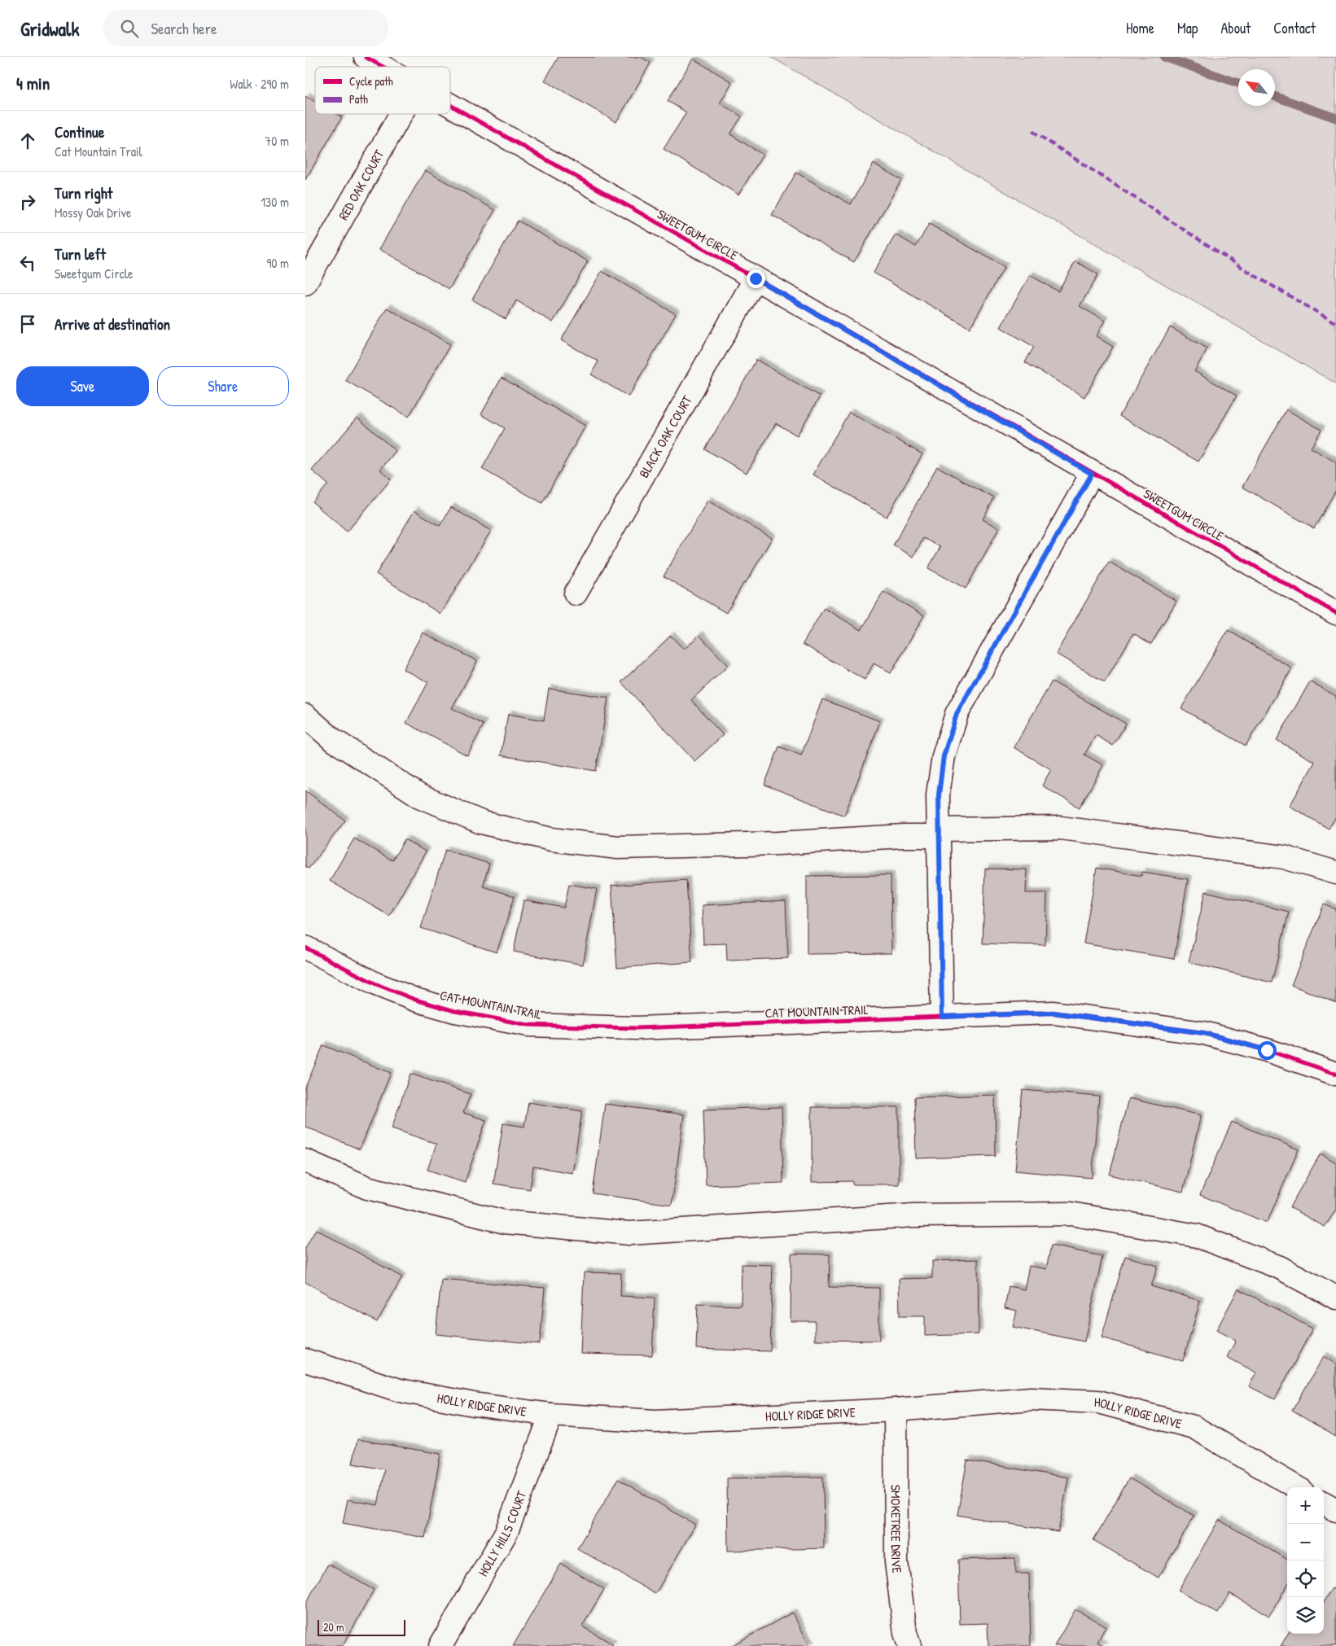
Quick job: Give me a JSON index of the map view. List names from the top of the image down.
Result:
{
  "streets": {
    "street": [
      "RED OAK COURT",
      "SWEETGUM CIRCLE",
      "BLACK OAK COURT",
      "CAT MOUNTAIN TRAIL",
      "HOLLY RIDGE DRIVE",
      "SMOKETREE DRIVE",
      "HOLLY HILLS COURT"
    ]
  },
  "crossings": [
    ["SWEETGUM CIRCLE", "BLACK OAK COURT"],
    ["HOLLY RIDGE DRIVE", "SMOKETREE DRIVE"],
    ["HOLLY RIDGE DRIVE", "HOLLY HILLS COURT"]
  ],
  "legend": ["Cycle path", "Path"],
  "scale_bar": "20 m",
  "north": "top left",
  "page": {
    "header": "Gridwalk",
    "search": "Search here",
    "nav": [
      "Home",
      "Map",
      "About",
      "Contact"
    ],
    "heading": ["4 min", "Walk · 290 m"],
    "list": [
      ["Continue", "Cat Mountain Trail", "70 m"],
      ["Turn right", "Mossy Oak Drive", "130 m"],
      ["Turn left", "Sweetgum Circle", "90 m"],
      "Arrive at destination"
    ],
    "buttons": ["Save", "Share"],
    "map_buttons": ["+", "−"],
    "scale": "20 m"
  }
}
